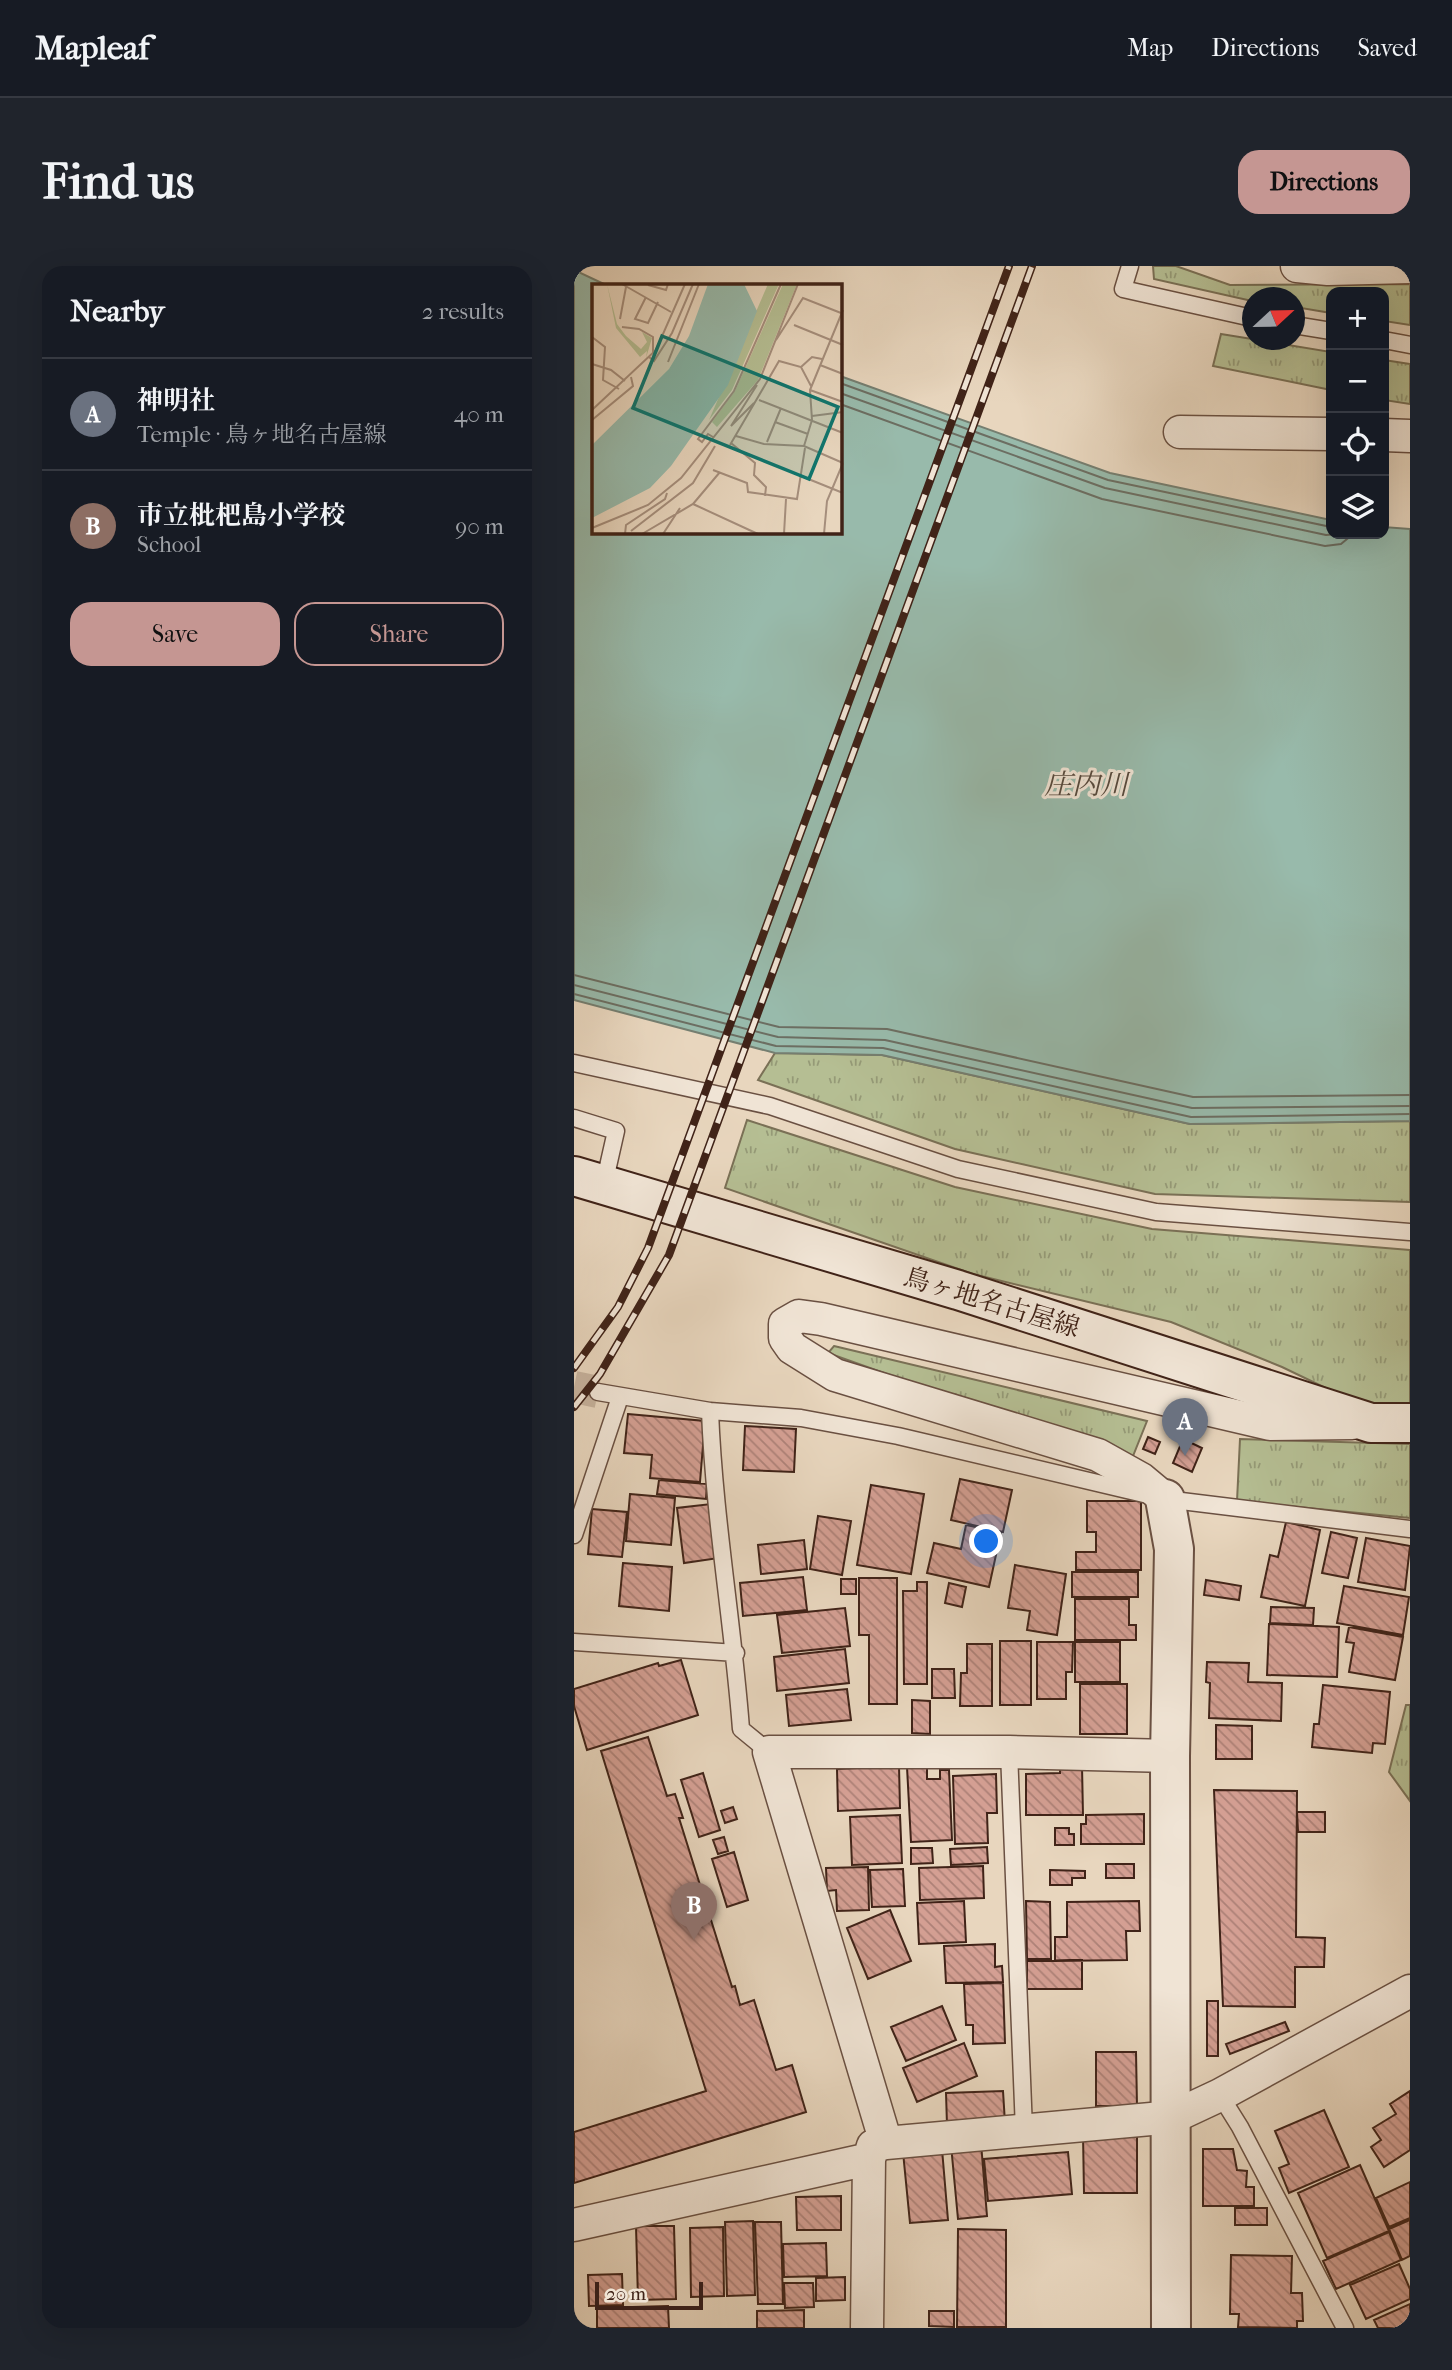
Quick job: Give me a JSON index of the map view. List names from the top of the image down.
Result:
{
  "streets": {
    "main road": ["鳥ヶ地名古屋線"]
  },
  "water": ["庄内川"],
  "scale_bar": "20 m",
  "north": "right",
  "page": {
    "header": "Mapleaf",
    "nav": ["Map", "Directions", "Saved"],
    "buttons": [
      "Directions",
      ["Save", "Share"]
    ],
    "title": "Find us",
    "heading": ["Nearby", "2 results"],
    "map_buttons": ["+", "−"],
    "list": [
      {
        "mark": "A",
        "name": "神明社",
        "note": "Temple · 鳥ヶ地名古屋線",
        "value": "40 m"
      },
      {
        "mark": "B",
        "name": "市立枇杷島小学校",
        "note": "School",
        "value": "90 m"
      }
    ],
    "pins": ["A", "B"],
    "scale": "20 m"
  }
}
